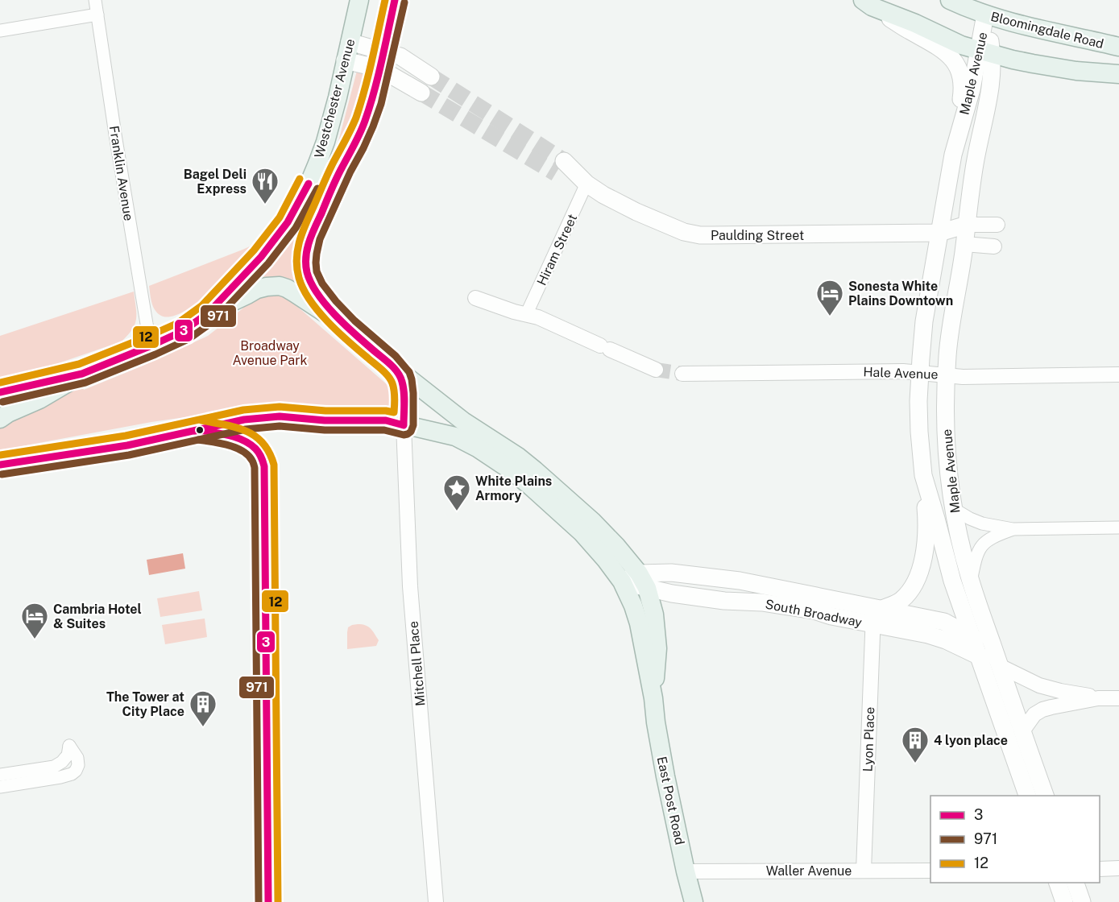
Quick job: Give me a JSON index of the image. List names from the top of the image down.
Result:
{
  "streets": {
    "main road": [
      "Bloomingdale Road",
      "Maple Avenue",
      "Westchester Avenue",
      "Paulding Street",
      "South Broadway",
      "East Post Road"
    ],
    "street": [
      "Franklin Avenue",
      "Hiram Street",
      "Hale Avenue",
      "Mitchell Place",
      "Lyon Place",
      "Waller Avenue"
    ]
  },
  "crossings": [
    ["Bloomingdale Road", "Maple Avenue"],
    ["Maple Avenue", "Paulding Street"],
    ["Maple Avenue", "Hale Avenue"],
    ["Maple Avenue", "South Broadway"],
    ["Westchester Avenue", "Franklin Avenue"],
    ["Paulding Street", "Hiram Street"],
    ["South Broadway", "Lyon Place"],
    ["South Broadway", "East Post Road"],
    ["Lyon Place", "Waller Avenue"],
    ["East Post Road", "Waller Avenue"]
  ],
  "parks": ["Broadway Avenue Park"],
  "places": {
    "restaurant": ["Bagel Deli Express"],
    "hotel": ["Sonesta White Plains Downtown", "Cambria Hotel & Suites"],
    "place": ["White Plains Armory"],
    "building": ["The Tower at City Place", "4 lyon place"]
  },
  "lines": ["transit line 3", "transit line 12", "transit line 971"],
  "legend": ["3", "971", "12"]
}
